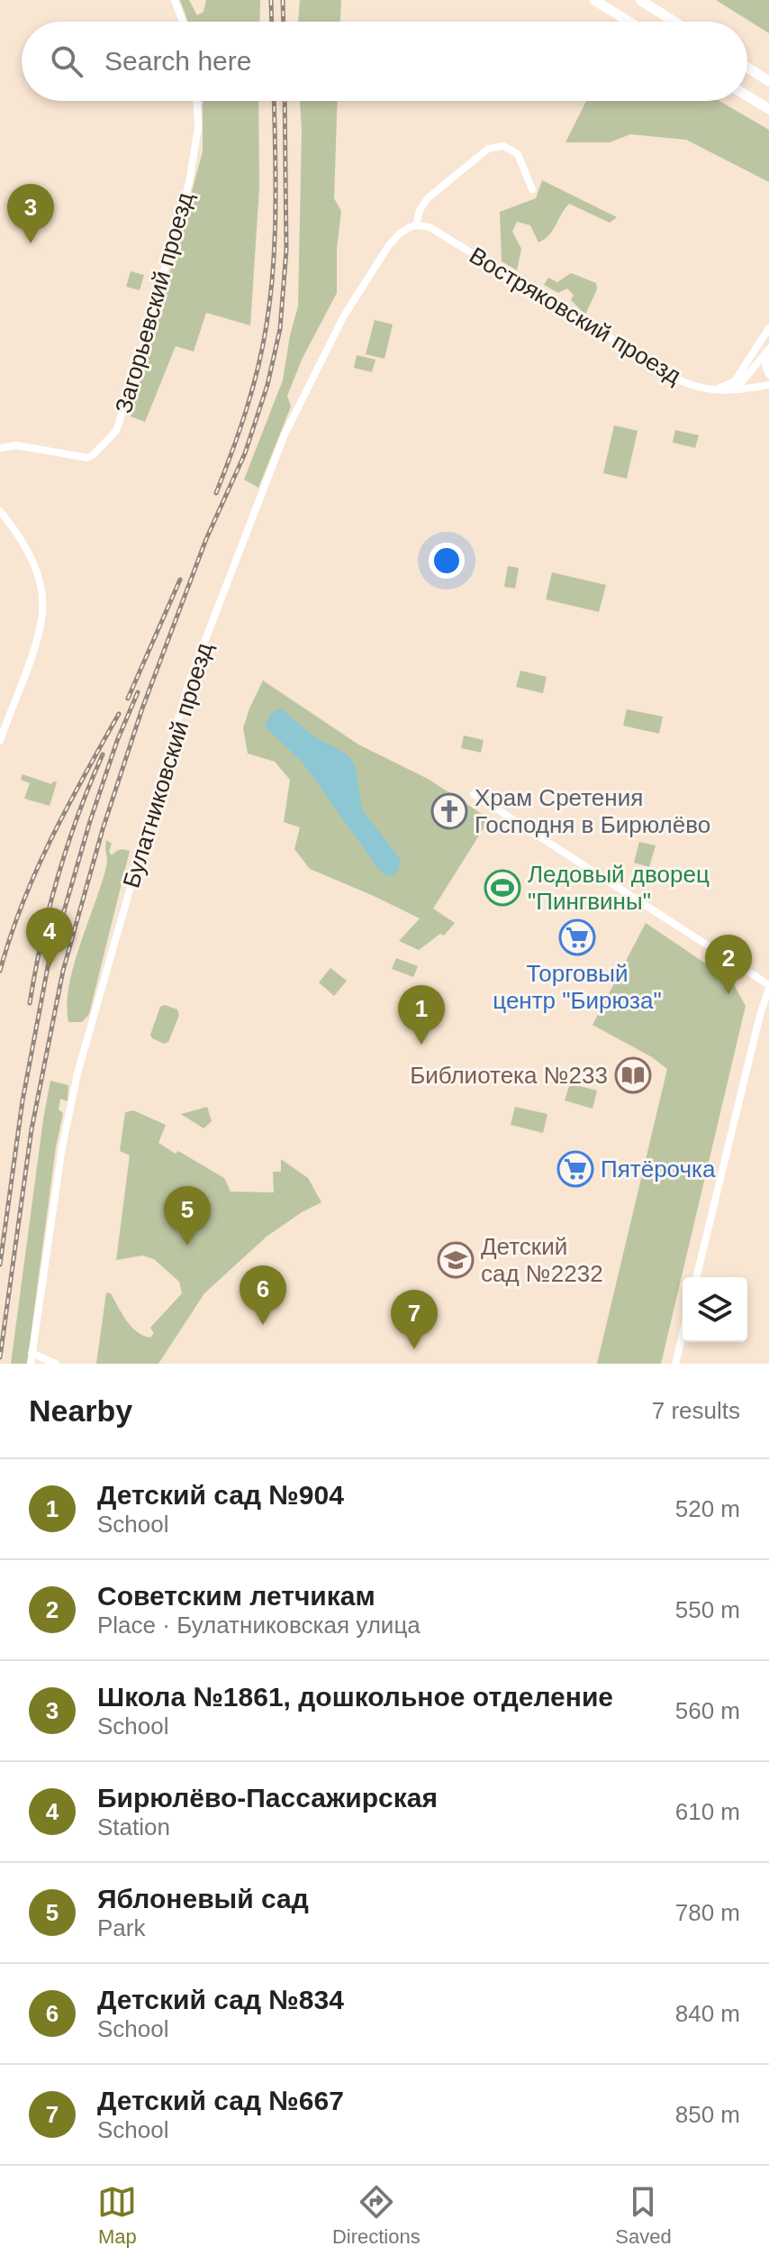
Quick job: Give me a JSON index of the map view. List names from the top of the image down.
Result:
{
  "streets": {
    "street": ["Загорьевский проезд", "Востряковский проезд", "Булатниковский проезд"]
  },
  "crossings": [
    ["Востряковский проезд", "Булатниковский проезд"]
  ],
  "places": {
    "church": ["Храм Сретения Господня в Бирюлёво"],
    "sports": ["Ледовый дворец \"Пингвины\""],
    "supermarket": ["Торговый центр \"Бирюза\"", "Пятёрочка"],
    "library": ["Библиотека №233"],
    "school or university": ["Детский сад №2232"]
  },
  "page": {
    "search": "Search here",
    "pins": [
      "3",
      "4",
      "2",
      "1",
      "5",
      "6",
      "7"
    ],
    "heading": ["Nearby", "7 results"],
    "list": [
      {
        "mark": "1",
        "name": "Детский сад №904",
        "note": "School",
        "value": "520 m"
      },
      {
        "mark": "2",
        "name": "Cоветским летчикам",
        "note": "Place · Булатниковская улица",
        "value": "550 m"
      },
      {
        "mark": "3",
        "name": "Школа №1861, дошкольное отделение",
        "note": "School",
        "value": "560 m"
      },
      {
        "mark": "4",
        "name": "Бирюлёво-Пассажирская",
        "note": "Station",
        "value": "610 m"
      },
      {
        "mark": "5",
        "name": "Яблоневый сад",
        "note": "Park",
        "value": "780 m"
      },
      {
        "mark": "6",
        "name": "Детский сад №834",
        "note": "School",
        "value": "840 m"
      },
      {
        "mark": "7",
        "name": "Детский сад №667",
        "note": "School",
        "value": "850 m"
      }
    ],
    "nav": ["Map", "Directions", "Saved"]
  }
}
